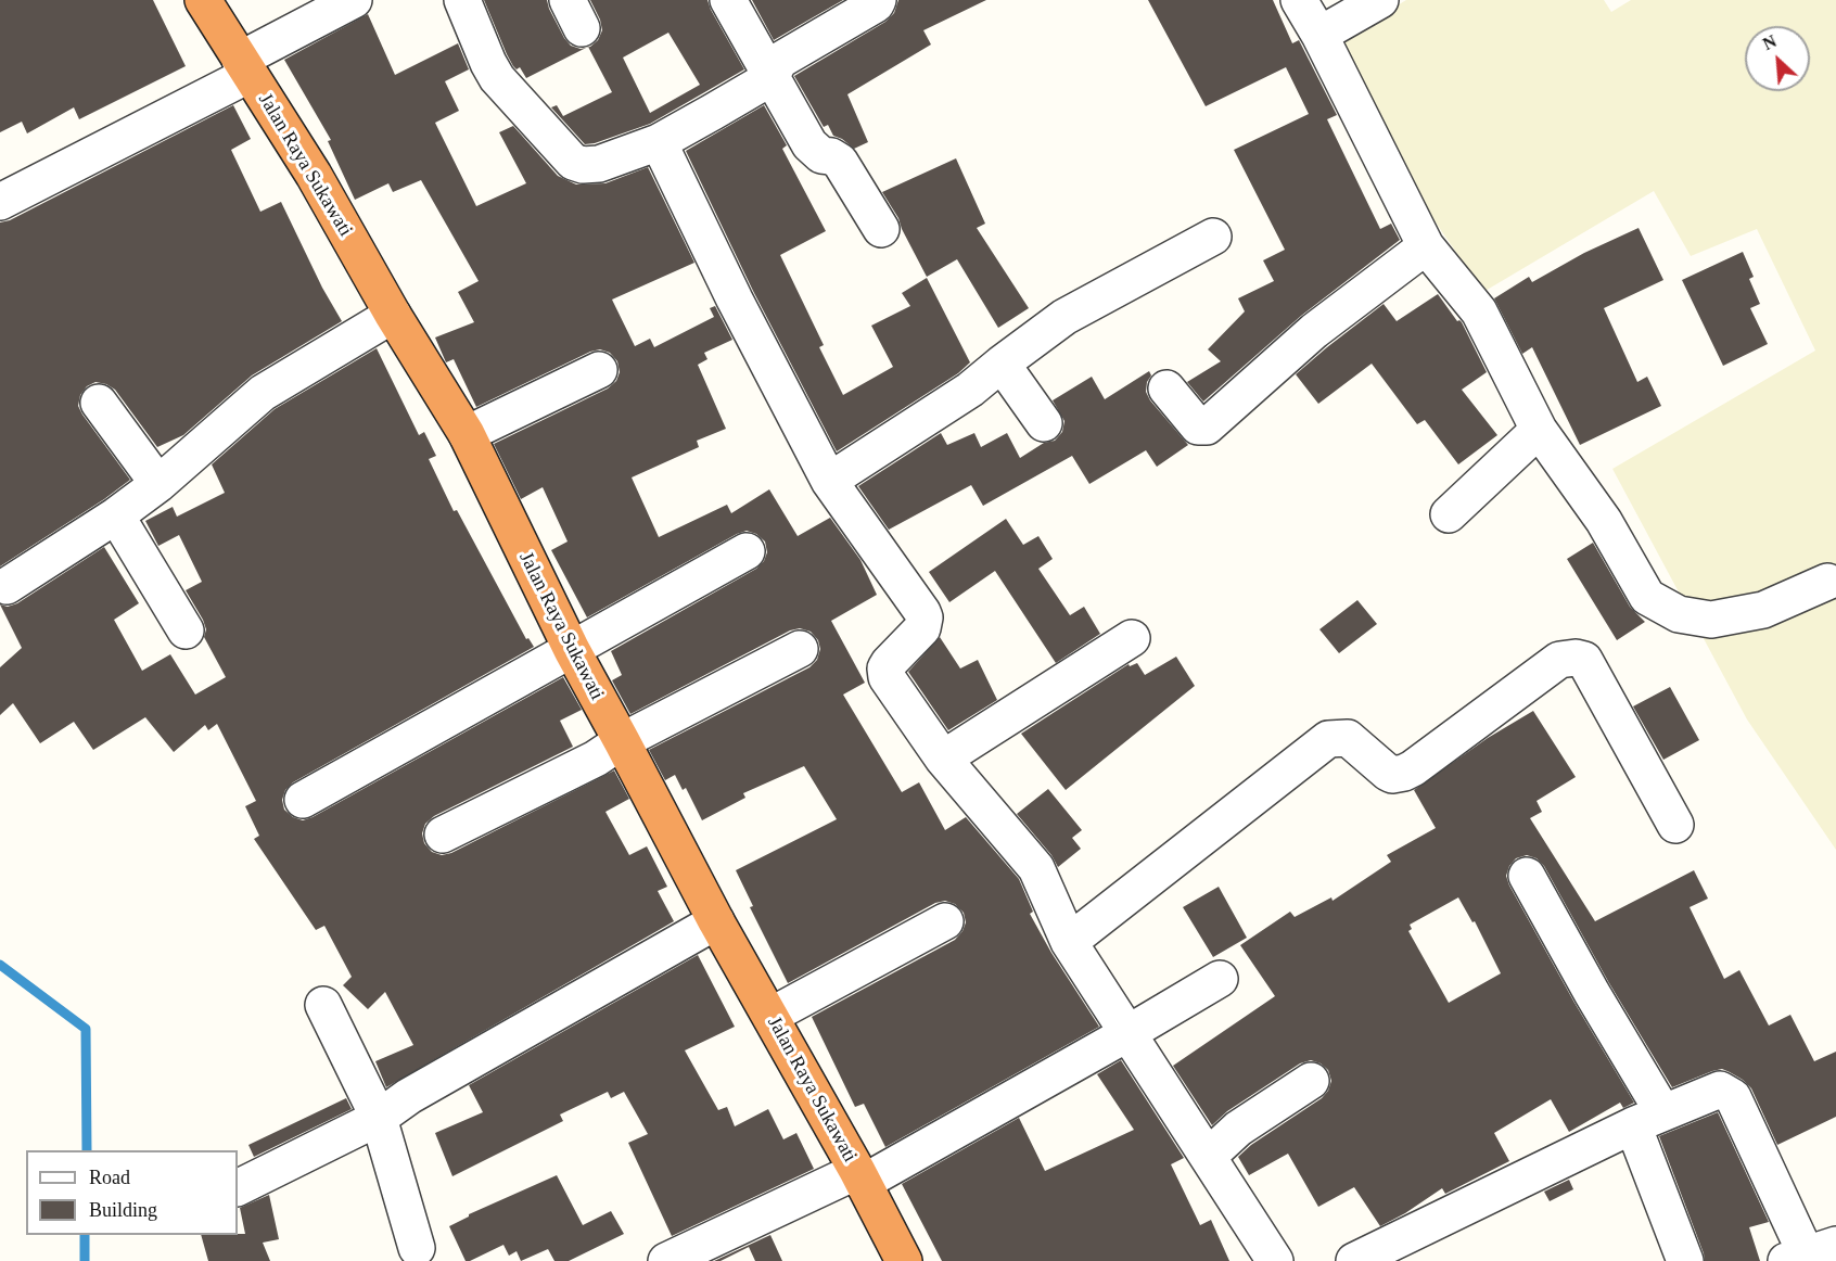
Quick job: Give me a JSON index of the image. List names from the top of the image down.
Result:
{
  "streets": {
    "highway": ["Jalan Raya Sukawati"]
  },
  "legend": ["Road", "Building"],
  "north": "top left"
}
